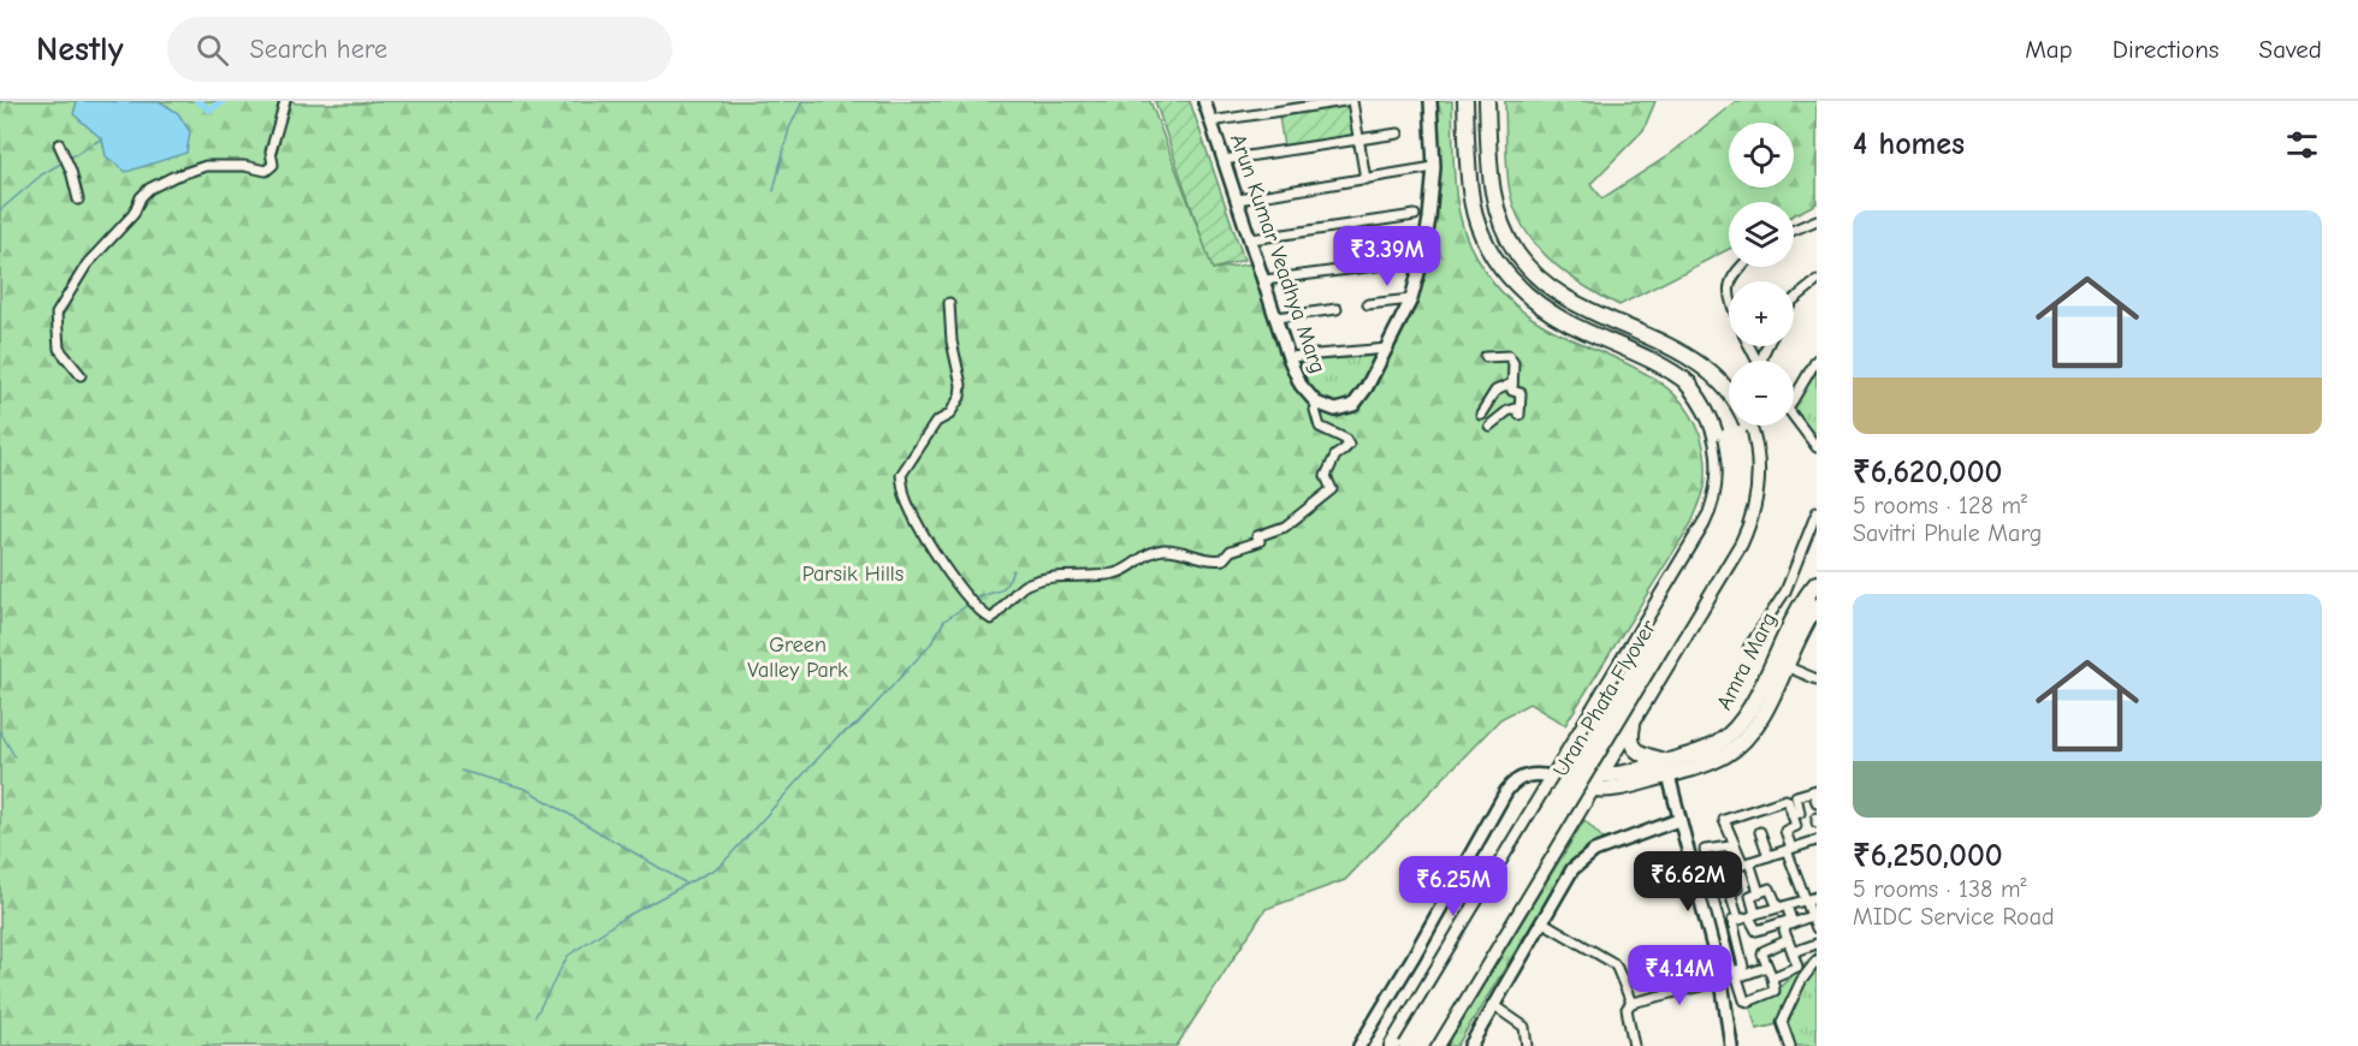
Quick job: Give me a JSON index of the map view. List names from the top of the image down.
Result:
{
  "streets": {
    "highway": ["Amra Marg", "Uran Phata Flyover"],
    "street": ["Arun Kumar Veadhya Marg"]
  },
  "parks": ["Parsik Hills", "Green Valley Park"],
  "page": {
    "header": "Nestly",
    "search": "Search here",
    "nav": ["Map", "Directions", "Saved"],
    "heading": "4 homes",
    "map_buttons": ["+", "−"],
    "list": [
      {
        "name": "₹6,620,000",
        "note": "5 rooms · 128 m² · Savitri Phule Marg"
      },
      {
        "name": "₹6,250,000",
        "note": "5 rooms · 138 m² · MIDC Service Road"
      }
    ],
    "price": [
      "₹3.39M",
      "₹6.62M",
      "₹6.25M",
      "₹4.14M"
    ]
  }
}
